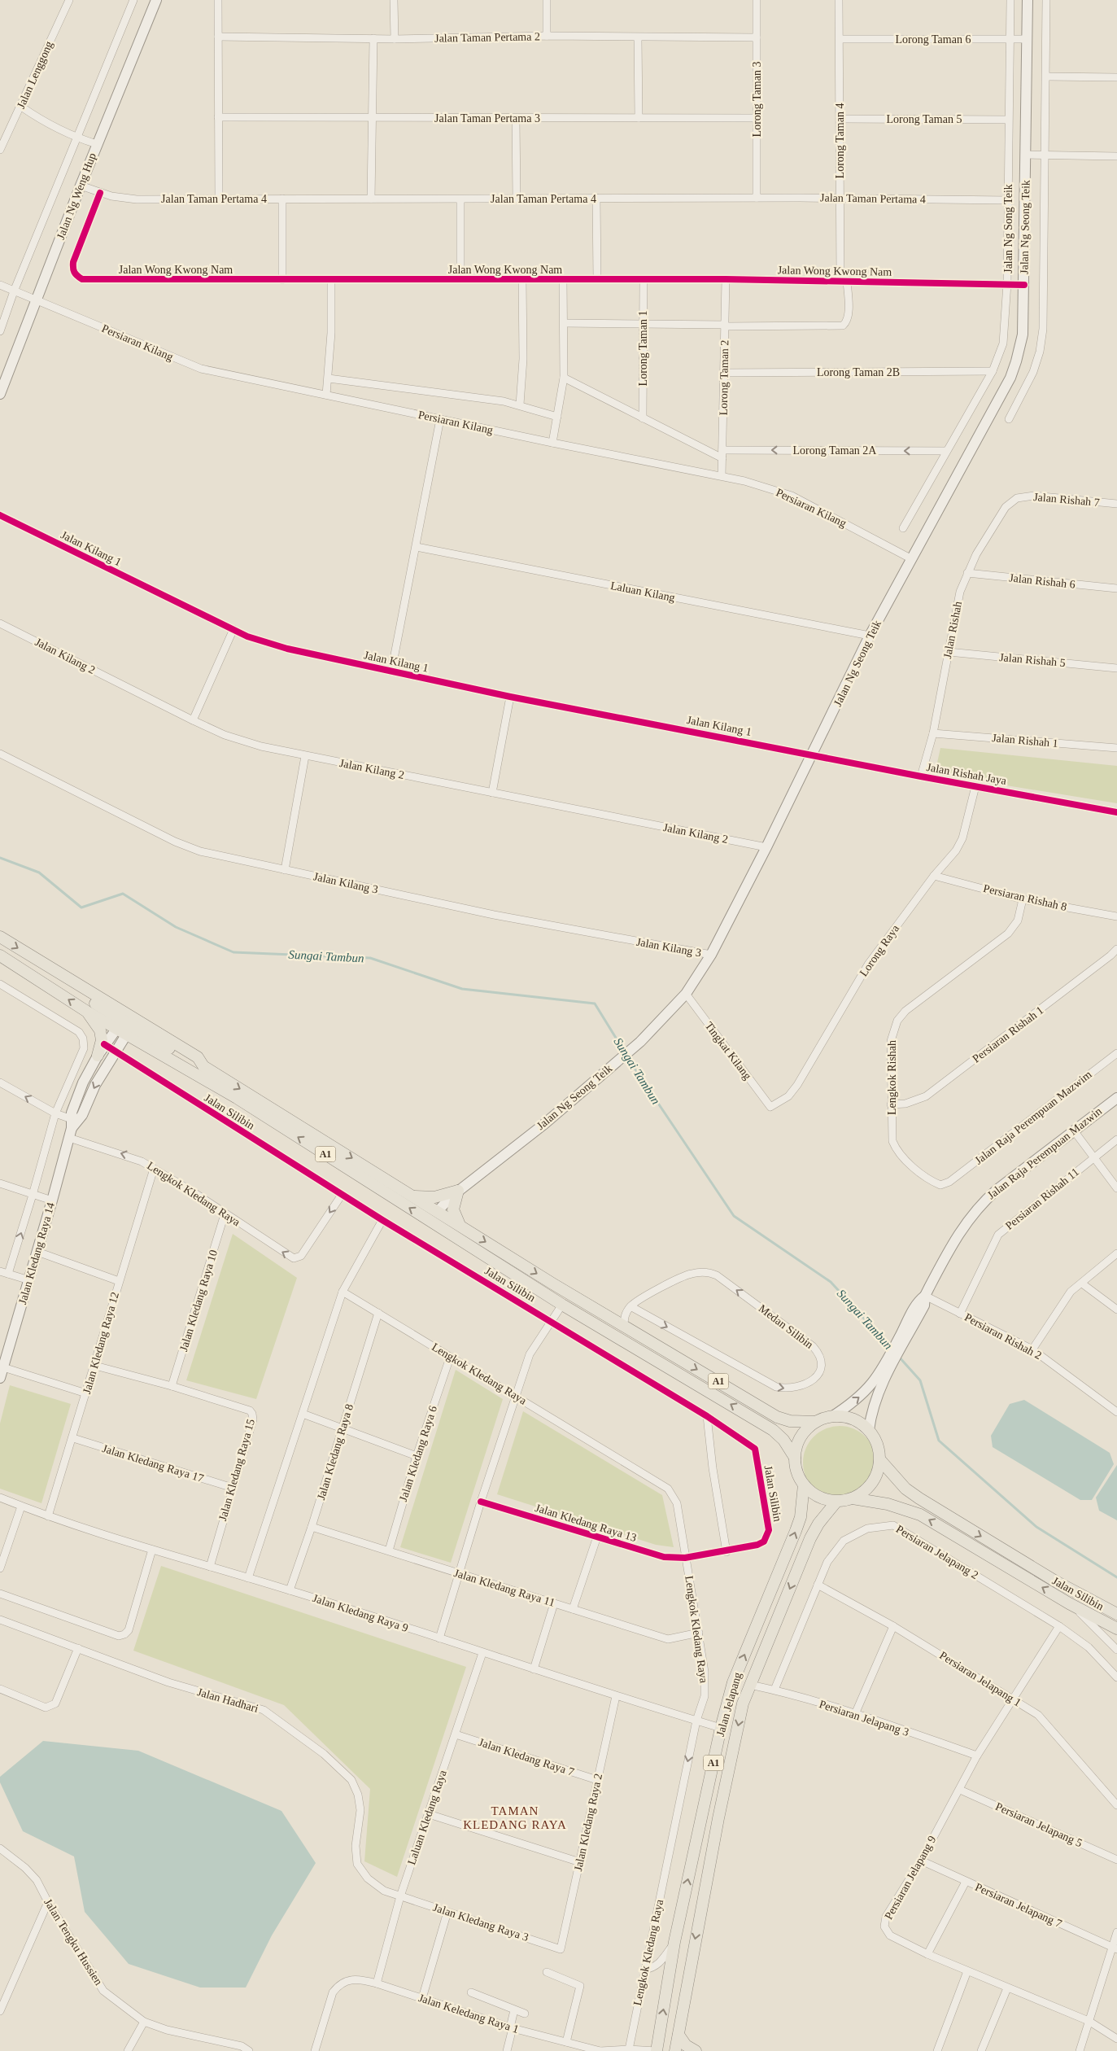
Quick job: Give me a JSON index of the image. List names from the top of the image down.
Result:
{
  "streets": {
    "main road": [
      "Jalan Ng Weng Hup",
      "Jalan Ng Seong Teik",
      "Jalan Silibin",
      "Jalan Raja Perempuan Mazwin",
      "A1",
      "Jalan Kledang Raya 14",
      "Jalan Jelapang"
    ],
    "street": [
      "Jalan Taman Pertama 2",
      "Lorong Taman 6",
      "Jalan Lenggong",
      "Lorong Taman 3",
      "Jalan Taman Pertama 3",
      "Lorong Taman 5",
      "Lorong Taman 4",
      "Jalan Taman Pertama 4",
      "Jalan Ng Song Teik",
      "Jalan Wong Kwong Nam",
      "Persiaran Kilang",
      "Lorong Taman 1",
      "Lorong Taman 2B",
      "Lorong Taman 2",
      "Lorong Taman 2A",
      "Jalan Rishah 7",
      "Jalan Kilang 1",
      "Jalan Rishah 6",
      "Laluan Kilang",
      "Jalan Rishah",
      "Jalan Kilang 2",
      "Jalan Rishah 5",
      "Jalan Rishah 1",
      "Jalan Rishah Jaya",
      "Jalan Kilang 3",
      "Persiaran Rishah 8",
      "Lorong Raya",
      "Persiaran Rishah 1",
      "Tingkat Kilang",
      "Lengkok Rishah",
      "Jalan Raja Perempuan Mazwim",
      "Lengkok Kledang Raya",
      "Persiaran Rishah 11",
      "Jalan Kledang Raya 10",
      "Medan Silibin",
      "Persiaran Rishah 2",
      "Jalan Kledang Raya 12",
      "Jalan Kledang Raya 8",
      "Jalan Kledang Raya 6",
      "Jalan Kledang Raya 17",
      "Jalan Kledang Raya 15",
      "Jalan Kledang Raya 13",
      "Persiaran Jelapang 2",
      "Jalan Kledang Raya 11",
      "Jalan Kledang Raya 9",
      "Persiaran Jelapang 1",
      "Jalan Hadhari",
      "Persiaran Jelapang 3",
      "Jalan Kledang Raya 7",
      "Laluan Kledang Raya",
      "Jalan Kledang Raya 2",
      "Persiaran Jelapang 5",
      "Persiaran Jelapang 9",
      "Persiaran Jelapang 7",
      "Jalan Kledang Raya 3",
      "Jalan Tengku Hussien",
      "Jalan Keledang Raya 1"
    ]
  },
  "crossings": [
    ["Jalan Taman Pertama 2", "Lorong Taman 3"],
    ["Lorong Taman 6", "Lorong Taman 4"],
    ["Lorong Taman 6", "Jalan Ng Seong Teik"],
    ["Lorong Taman 6", "Jalan Ng Song Teik"],
    ["Lorong Taman 3", "Jalan Taman Pertama 3"],
    ["Lorong Taman 3", "Jalan Taman Pertama 4"],
    ["Lorong Taman 5", "Lorong Taman 4"],
    ["Lorong Taman 5", "Jalan Ng Song Teik"],
    ["Lorong Taman 4", "Jalan Taman Pertama 4"],
    ["Lorong Taman 4", "Jalan Wong Kwong Nam"],
    ["Lorong Taman 4", "Lorong Taman 2"],
    ["Jalan Ng Weng Hup", "Jalan Taman Pertama 4"],
    ["Jalan Ng Weng Hup", "Persiaran Kilang"],
    ["Jalan Taman Pertama 4", "Jalan Ng Song Teik"],
    ["Jalan Taman Pertama 4", "Jalan Wong Kwong Nam"],
    ["Jalan Ng Seong Teik", "Jalan Wong Kwong Nam"],
    ["Jalan Ng Seong Teik", "Persiaran Kilang"],
    ["Jalan Ng Seong Teik", "Jalan Kilang 1"],
    ["Jalan Ng Seong Teik", "Laluan Kilang"],
    ["Jalan Ng Seong Teik", "Jalan Kilang 2"],
    ["Jalan Ng Seong Teik", "Jalan Rishah Jaya"],
    ["Jalan Ng Seong Teik", "Jalan Kilang 3"],
    ["Jalan Ng Seong Teik", "Tingkat Kilang"],
    ["Jalan Ng Seong Teik", "Jalan Silibin"],
    ["Jalan Ng Song Teik", "Jalan Wong Kwong Nam"],
    ["Jalan Ng Song Teik", "Lorong Taman 2B"],
    ["Jalan Ng Song Teik", "Lorong Taman 2A"],
    ["Jalan Wong Kwong Nam", "Lorong Taman 1"],
    ["Jalan Wong Kwong Nam", "Lorong Taman 2"],
    ["Persiaran Kilang", "Lorong Taman 2"],
    ["Lorong Taman 2B", "Lorong Taman 2"],
    ["Lorong Taman 2", "Lorong Taman 2A"],
    ["Jalan Rishah 7", "Jalan Rishah"],
    ["Jalan Kilang 1", "Jalan Rishah Jaya"],
    ["Jalan Rishah 6", "Jalan Rishah"],
    ["Jalan Rishah", "Jalan Rishah 5"],
    ["Jalan Rishah", "Jalan Rishah 1"],
    ["Jalan Rishah", "Jalan Rishah Jaya"],
    ["Jalan Rishah Jaya", "Lorong Raya"],
    ["Persiaran Rishah 8", "Lorong Raya"],
    ["Persiaran Rishah 8", "Lengkok Rishah"],
    ["Lorong Raya", "Tingkat Kilang"],
    ["Persiaran Rishah 1", "Lengkok Rishah"],
    ["Lengkok Rishah", "Jalan Raja Perempuan Mazwim"],
    ["Jalan Silibin", "Jalan Raja Perempuan Mazwin"],
    ["Jalan Silibin", "A1"],
    ["Jalan Silibin", "Lengkok Kledang Raya"],
    ["Jalan Silibin", "Jalan Kledang Raya 14"],
    ["Jalan Silibin", "Jalan Kledang Raya 13"],
    ["Jalan Silibin", "Jalan Jelapang"],
    ["Jalan Raja Perempuan Mazwin", "A1"],
    ["Jalan Raja Perempuan Mazwin", "Persiaran Rishah 2"],
    ["Jalan Raja Perempuan Mazwin", "Jalan Jelapang"],
    ["A1", "Jalan Jelapang"],
    ["Lengkok Kledang Raya", "Jalan Kledang Raya 14"],
    ["Lengkok Kledang Raya", "Jalan Kledang Raya 10"],
    ["Lengkok Kledang Raya", "Jalan Kledang Raya 12"],
    ["Lengkok Kledang Raya", "Jalan Kledang Raya 8"],
    ["Lengkok Kledang Raya", "Jalan Kledang Raya 6"],
    ["Lengkok Kledang Raya", "Jalan Kledang Raya 13"],
    ["Lengkok Kledang Raya", "Jalan Kledang Raya 11"],
    ["Lengkok Kledang Raya", "Jalan Kledang Raya 9"],
    ["Lengkok Kledang Raya", "Jalan Keledang Raya 1"],
    ["Persiaran Rishah 11", "Persiaran Rishah 2"],
    ["Jalan Kledang Raya 10", "Jalan Kledang Raya 15"],
    ["Jalan Kledang Raya 12", "Jalan Kledang Raya 17"],
    ["Jalan Kledang Raya 12", "Jalan Kledang Raya 15"],
    ["Jalan Kledang Raya 12", "Jalan Kledang Raya 9"],
    ["Jalan Kledang Raya 8", "Jalan Kledang Raya 11"],
    ["Jalan Kledang Raya 8", "Jalan Kledang Raya 9"],
    ["Jalan Kledang Raya 6", "Jalan Kledang Raya 11"],
    ["Jalan Kledang Raya 17", "Jalan Kledang Raya 15"],
    ["Jalan Kledang Raya 15", "Jalan Kledang Raya 9"],
    ["Persiaran Jelapang 2", "Persiaran Jelapang 1"],
    ["Persiaran Jelapang 2", "Persiaran Jelapang 3"],
    ["Persiaran Jelapang 2", "Persiaran Jelapang 9"],
    ["Jalan Kledang Raya 9", "Jalan Jelapang"],
    ["Jalan Kledang Raya 9", "Laluan Kledang Raya"],
    ["Jalan Kledang Raya 9", "Jalan Kledang Raya 2"],
    ["Persiaran Jelapang 1", "Persiaran Jelapang 9"],
    ["Jalan Hadhari", "Laluan Kledang Raya"],
    ["Jalan Hadhari", "Jalan Kledang Raya 3"],
    ["Jalan Jelapang", "Persiaran Jelapang 3"],
    ["Jalan Jelapang", "Jalan Keledang Raya 1"],
    ["Persiaran Jelapang 3", "Persiaran Jelapang 9"],
    ["Jalan Kledang Raya 7", "Laluan Kledang Raya"],
    ["Jalan Kledang Raya 7", "Jalan Kledang Raya 2"],
    ["Laluan Kledang Raya", "Jalan Kledang Raya 3"],
    ["Laluan Kledang Raya", "Jalan Keledang Raya 1"],
    ["Jalan Kledang Raya 2", "Jalan Kledang Raya 3"],
    ["Persiaran Jelapang 5", "Persiaran Jelapang 9"],
    ["Persiaran Jelapang 9", "Persiaran Jelapang 7"]
  ],
  "one_way": ["Lorong Taman 2A"],
  "districts": ["TAMAN KLEDANG RAYA"],
  "water": ["Sungai Tambun"]
}
